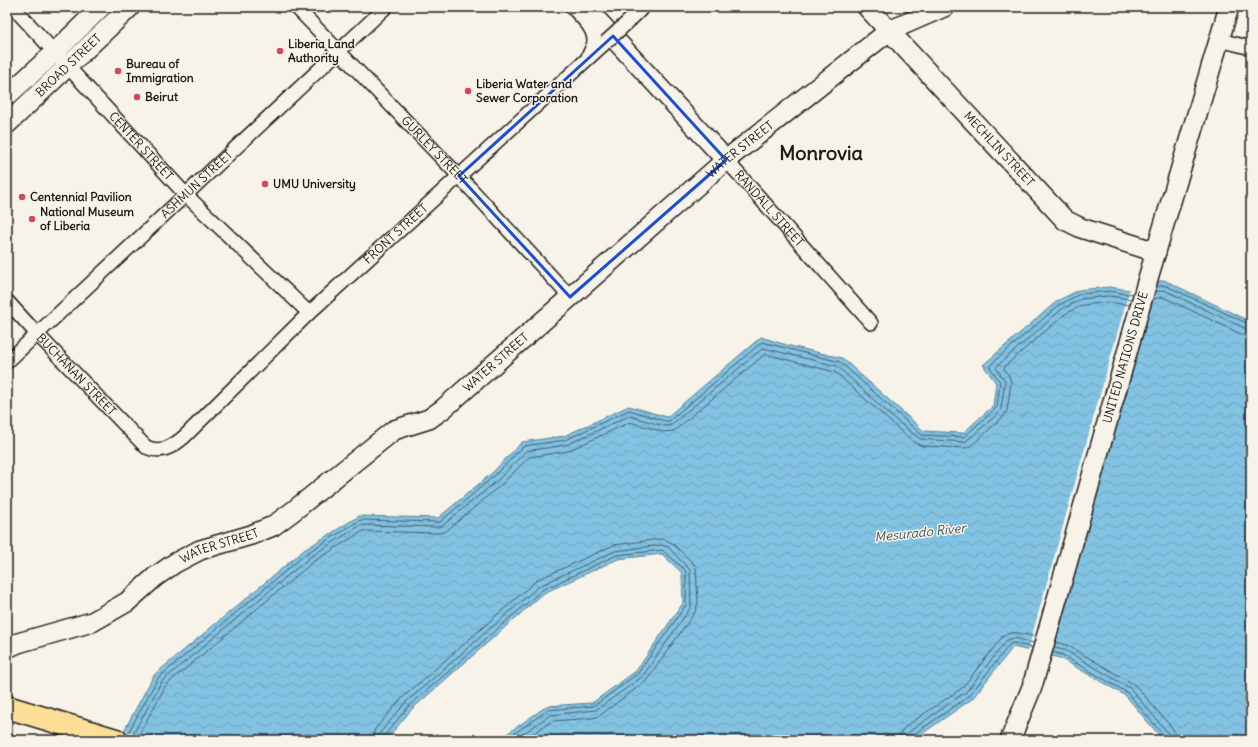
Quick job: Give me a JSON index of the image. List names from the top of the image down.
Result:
{
  "streets": {
    "street": [
      "BROAD STREET",
      "CENTER STREET",
      "MECHLIN STREET",
      "WATER STREET",
      "GURLEY STREET",
      "ASHMUN STREET",
      "RANDALL STREET",
      "FRONT STREET",
      "UNITED NATIONS DRIVE",
      "BUCHANAN STREET"
    ]
  },
  "crossings": [
    ["BROAD STREET", "CENTER STREET"],
    ["CENTER STREET", "ASHMUN STREET"],
    ["CENTER STREET", "FRONT STREET"],
    ["MECHLIN STREET", "WATER STREET"],
    ["MECHLIN STREET", "UNITED NATIONS DRIVE"],
    ["WATER STREET", "GURLEY STREET"],
    ["WATER STREET", "RANDALL STREET"],
    ["GURLEY STREET", "ASHMUN STREET"],
    ["GURLEY STREET", "FRONT STREET"],
    ["ASHMUN STREET", "BUCHANAN STREET"],
    ["FRONT STREET", "BUCHANAN STREET"]
  ],
  "districts": ["Monrovia"],
  "water": ["Mesurado River"],
  "places": [
    "Liberia Land Authority",
    "Bureau of Immigration",
    "Liberia Water and Sewer Corporation",
    "Beirut",
    "UMU University",
    "Centennial Pavilion",
    "National Museum of Liberia"
  ]
}
